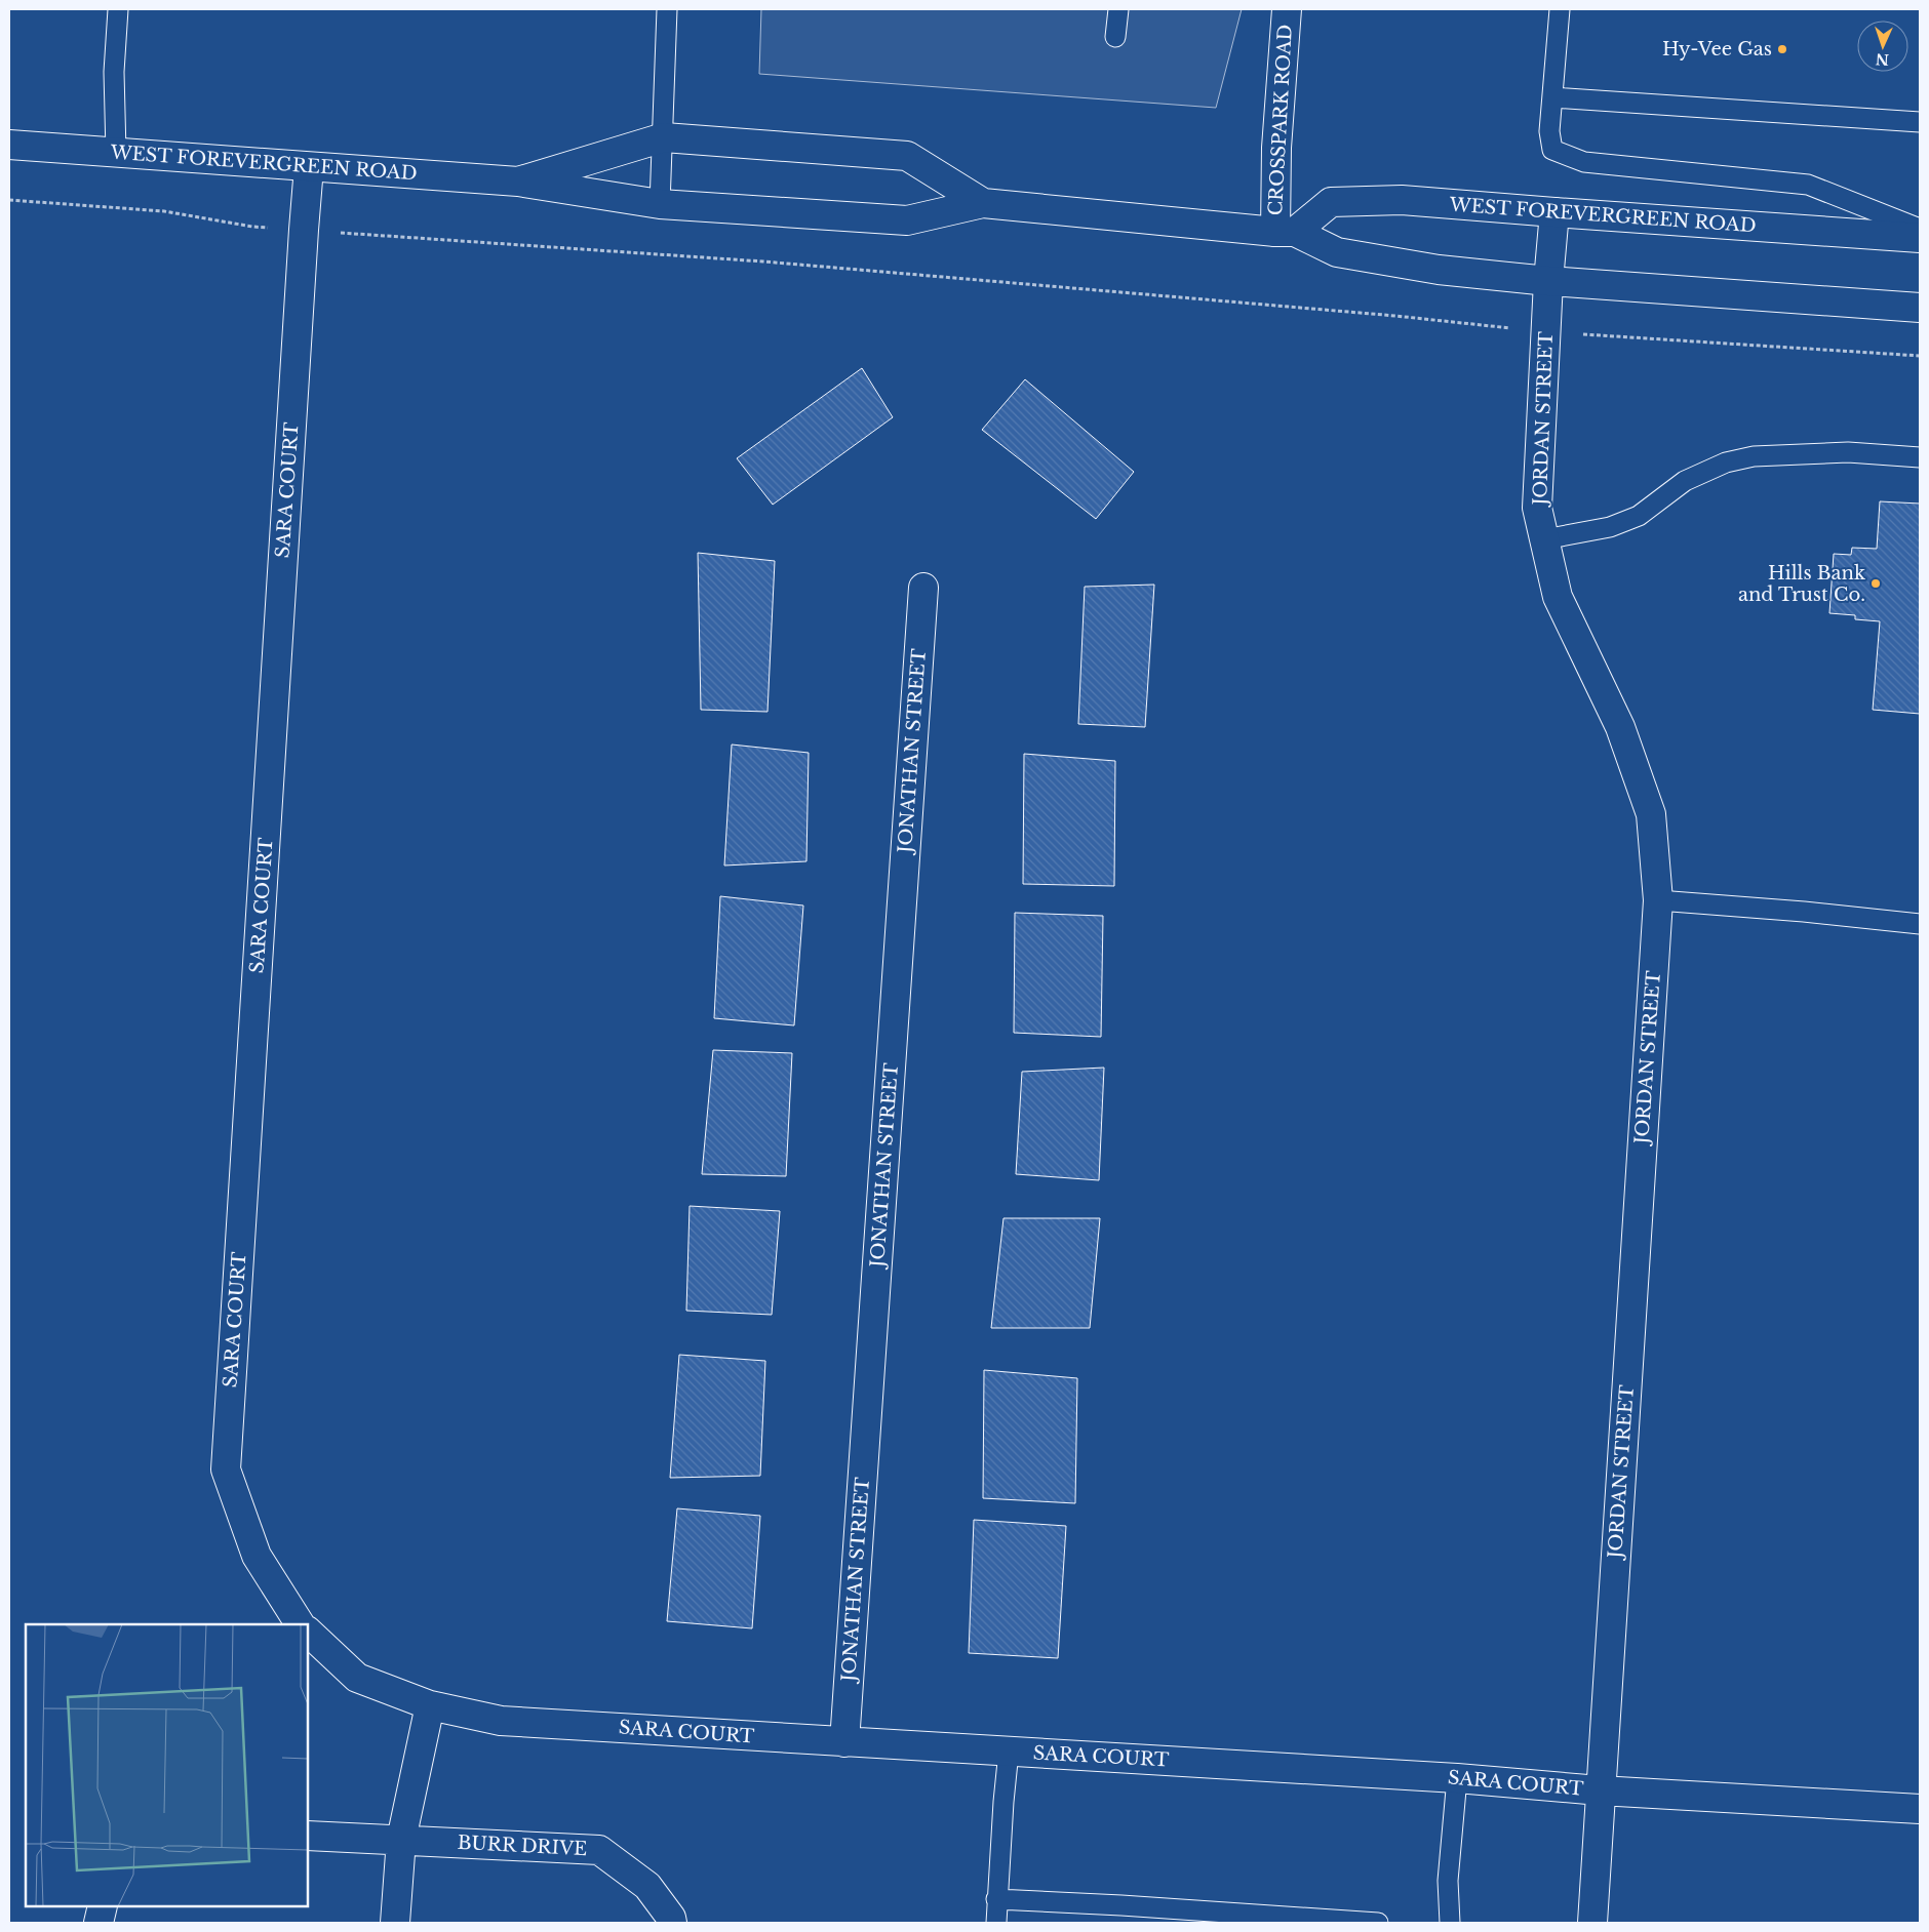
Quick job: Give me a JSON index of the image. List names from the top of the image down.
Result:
{
  "streets": {
    "street": [
      "CROSSPARK ROAD",
      "WEST FOREVERGREEN ROAD",
      "JORDAN STREET",
      "SARA COURT",
      "JONATHAN STREET",
      "BURR DRIVE"
    ]
  },
  "crossings": [
    ["CROSSPARK ROAD", "WEST FOREVERGREEN ROAD"],
    ["WEST FOREVERGREEN ROAD", "JORDAN STREET"],
    ["WEST FOREVERGREEN ROAD", "SARA COURT"],
    ["JORDAN STREET", "SARA COURT"],
    ["SARA COURT", "JONATHAN STREET"]
  ],
  "places": ["Hy-Vee Gas", "Hills Bank and Trust Co."],
  "north": "bottom"
}
